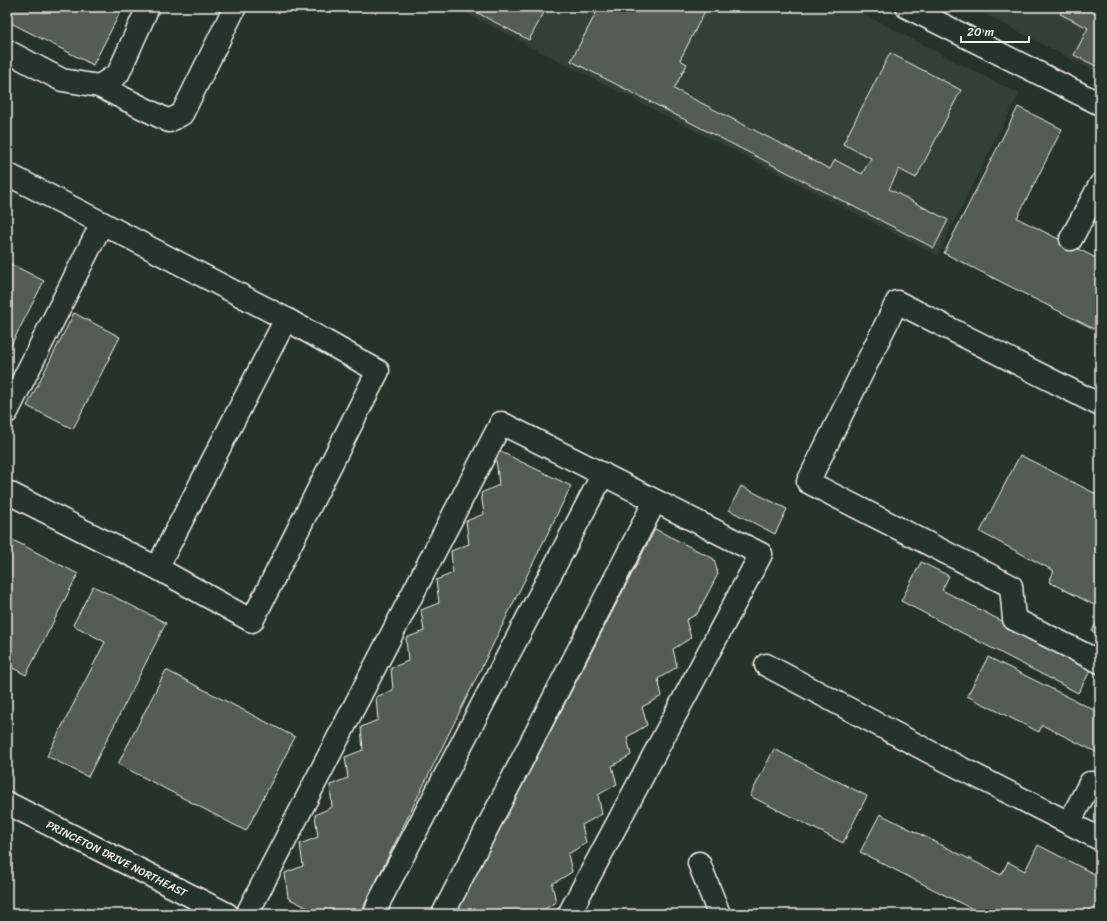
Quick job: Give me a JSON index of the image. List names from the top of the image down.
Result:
{
  "streets": {
    "street": ["PRINCETON DRIVE NORTHEAST"]
  },
  "scale_bar": "20 m"
}
